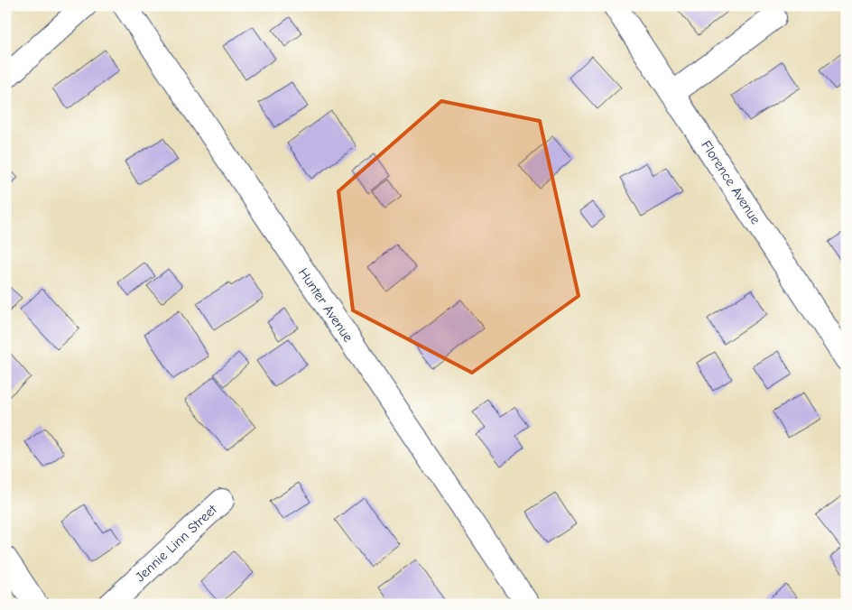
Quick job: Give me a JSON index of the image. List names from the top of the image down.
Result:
{
  "streets": {
    "street": ["Florence Avenue", "Hunter Avenue", "Jennie Linn Street"]
  }
}
